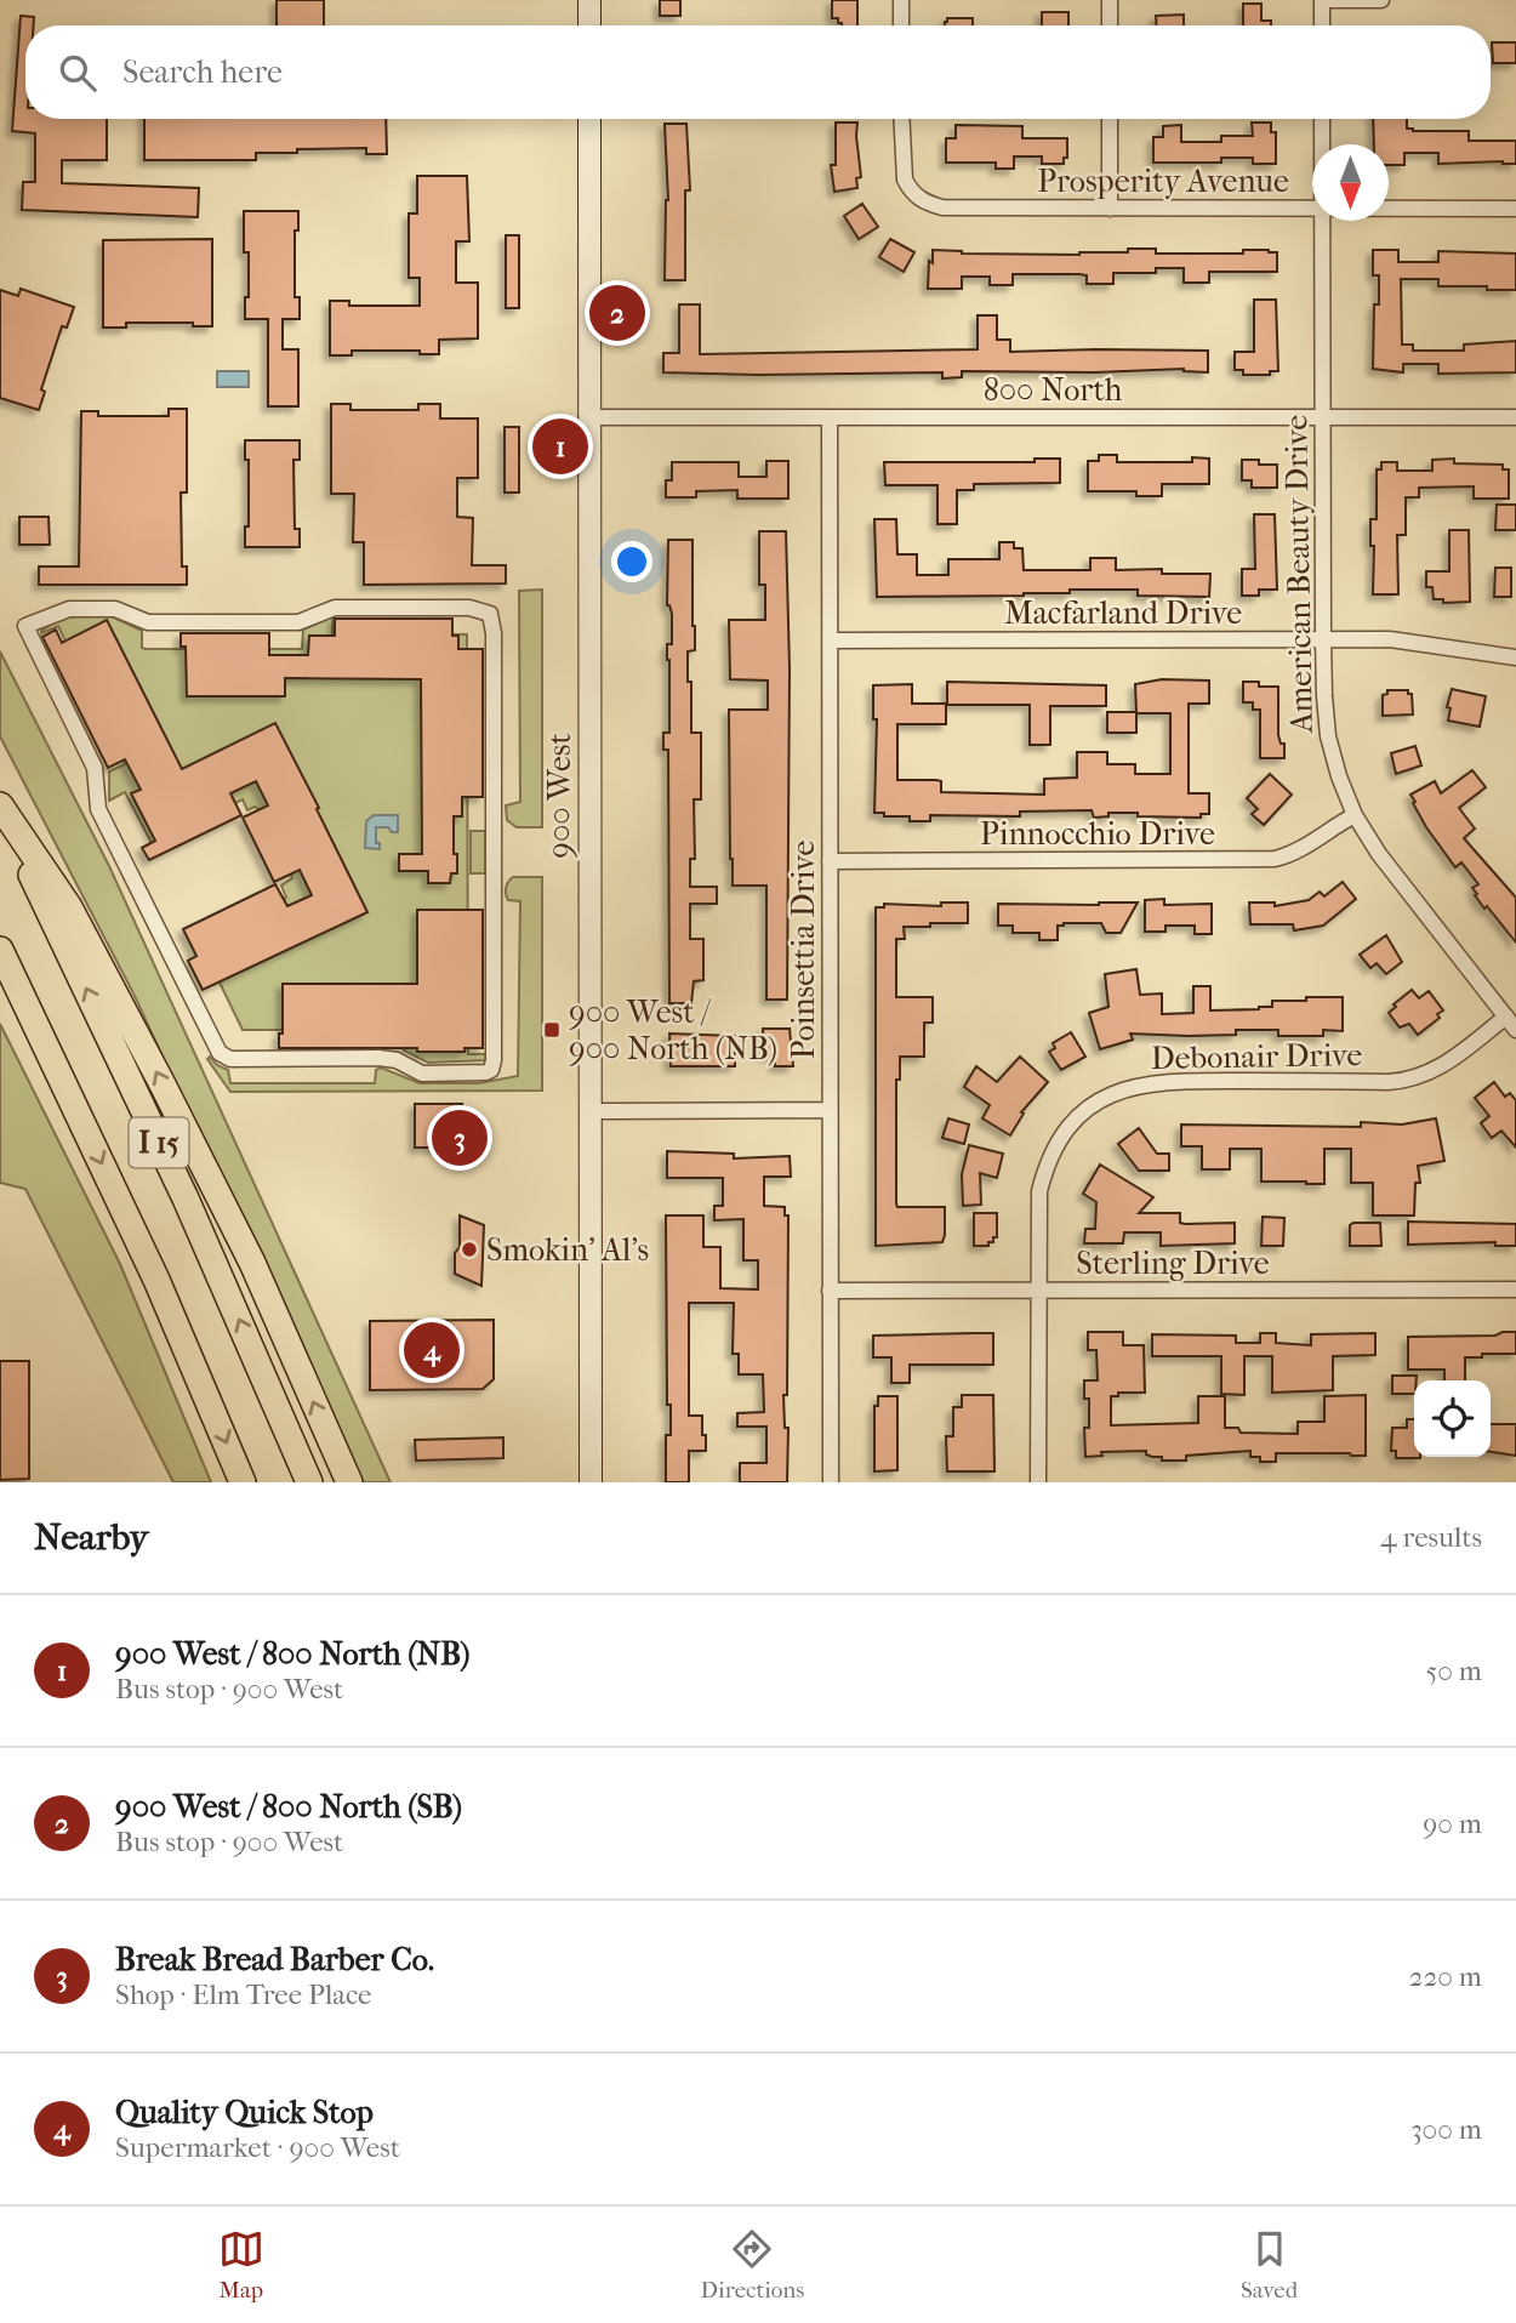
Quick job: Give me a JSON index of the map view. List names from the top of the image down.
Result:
{
  "streets": {
    "highway": ["I 15"],
    "main road": ["900 West"],
    "street": [
      "Prosperity Avenue",
      "800 North",
      "American Beauty Drive",
      "Macfarland Drive",
      "Pinnocchio Drive",
      "Poinsettia Drive",
      "Debonair Drive",
      "Sterling Drive"
    ]
  },
  "crossings": [
    ["800 North", "American Beauty Drive"],
    ["800 North", "900 West"],
    ["800 North", "Poinsettia Drive"],
    ["American Beauty Drive", "Macfarland Drive"],
    ["American Beauty Drive", "Pinnocchio Drive"],
    ["American Beauty Drive", "Debonair Drive"],
    ["Macfarland Drive", "Poinsettia Drive"],
    ["Pinnocchio Drive", "Poinsettia Drive"],
    ["Poinsettia Drive", "Sterling Drive"],
    ["Debonair Drive", "Sterling Drive"]
  ],
  "places": {
    "transit": ["900 West / 900 North (NB)"],
    "other": ["Smokin' Al's"]
  },
  "north": "bottom",
  "page": {
    "search": "Search here",
    "pins": [
      "2",
      "1",
      "3",
      "4"
    ],
    "heading": ["Nearby", "4 results"],
    "list": [
      {
        "mark": "1",
        "name": "900 West / 800 North (NB)",
        "note": "Bus stop · 900 West",
        "value": "50 m"
      },
      {
        "mark": "2",
        "name": "900 West / 800 North (SB)",
        "note": "Bus stop · 900 West",
        "value": "90 m"
      },
      {
        "mark": "3",
        "name": "Break Bread Barber Co.",
        "note": "Shop · Elm Tree Place",
        "value": "220 m"
      },
      {
        "mark": "4",
        "name": "Quality Quick Stop",
        "note": "Supermarket · 900 West",
        "value": "300 m"
      }
    ],
    "nav": ["Map", "Directions", "Saved"]
  }
}
